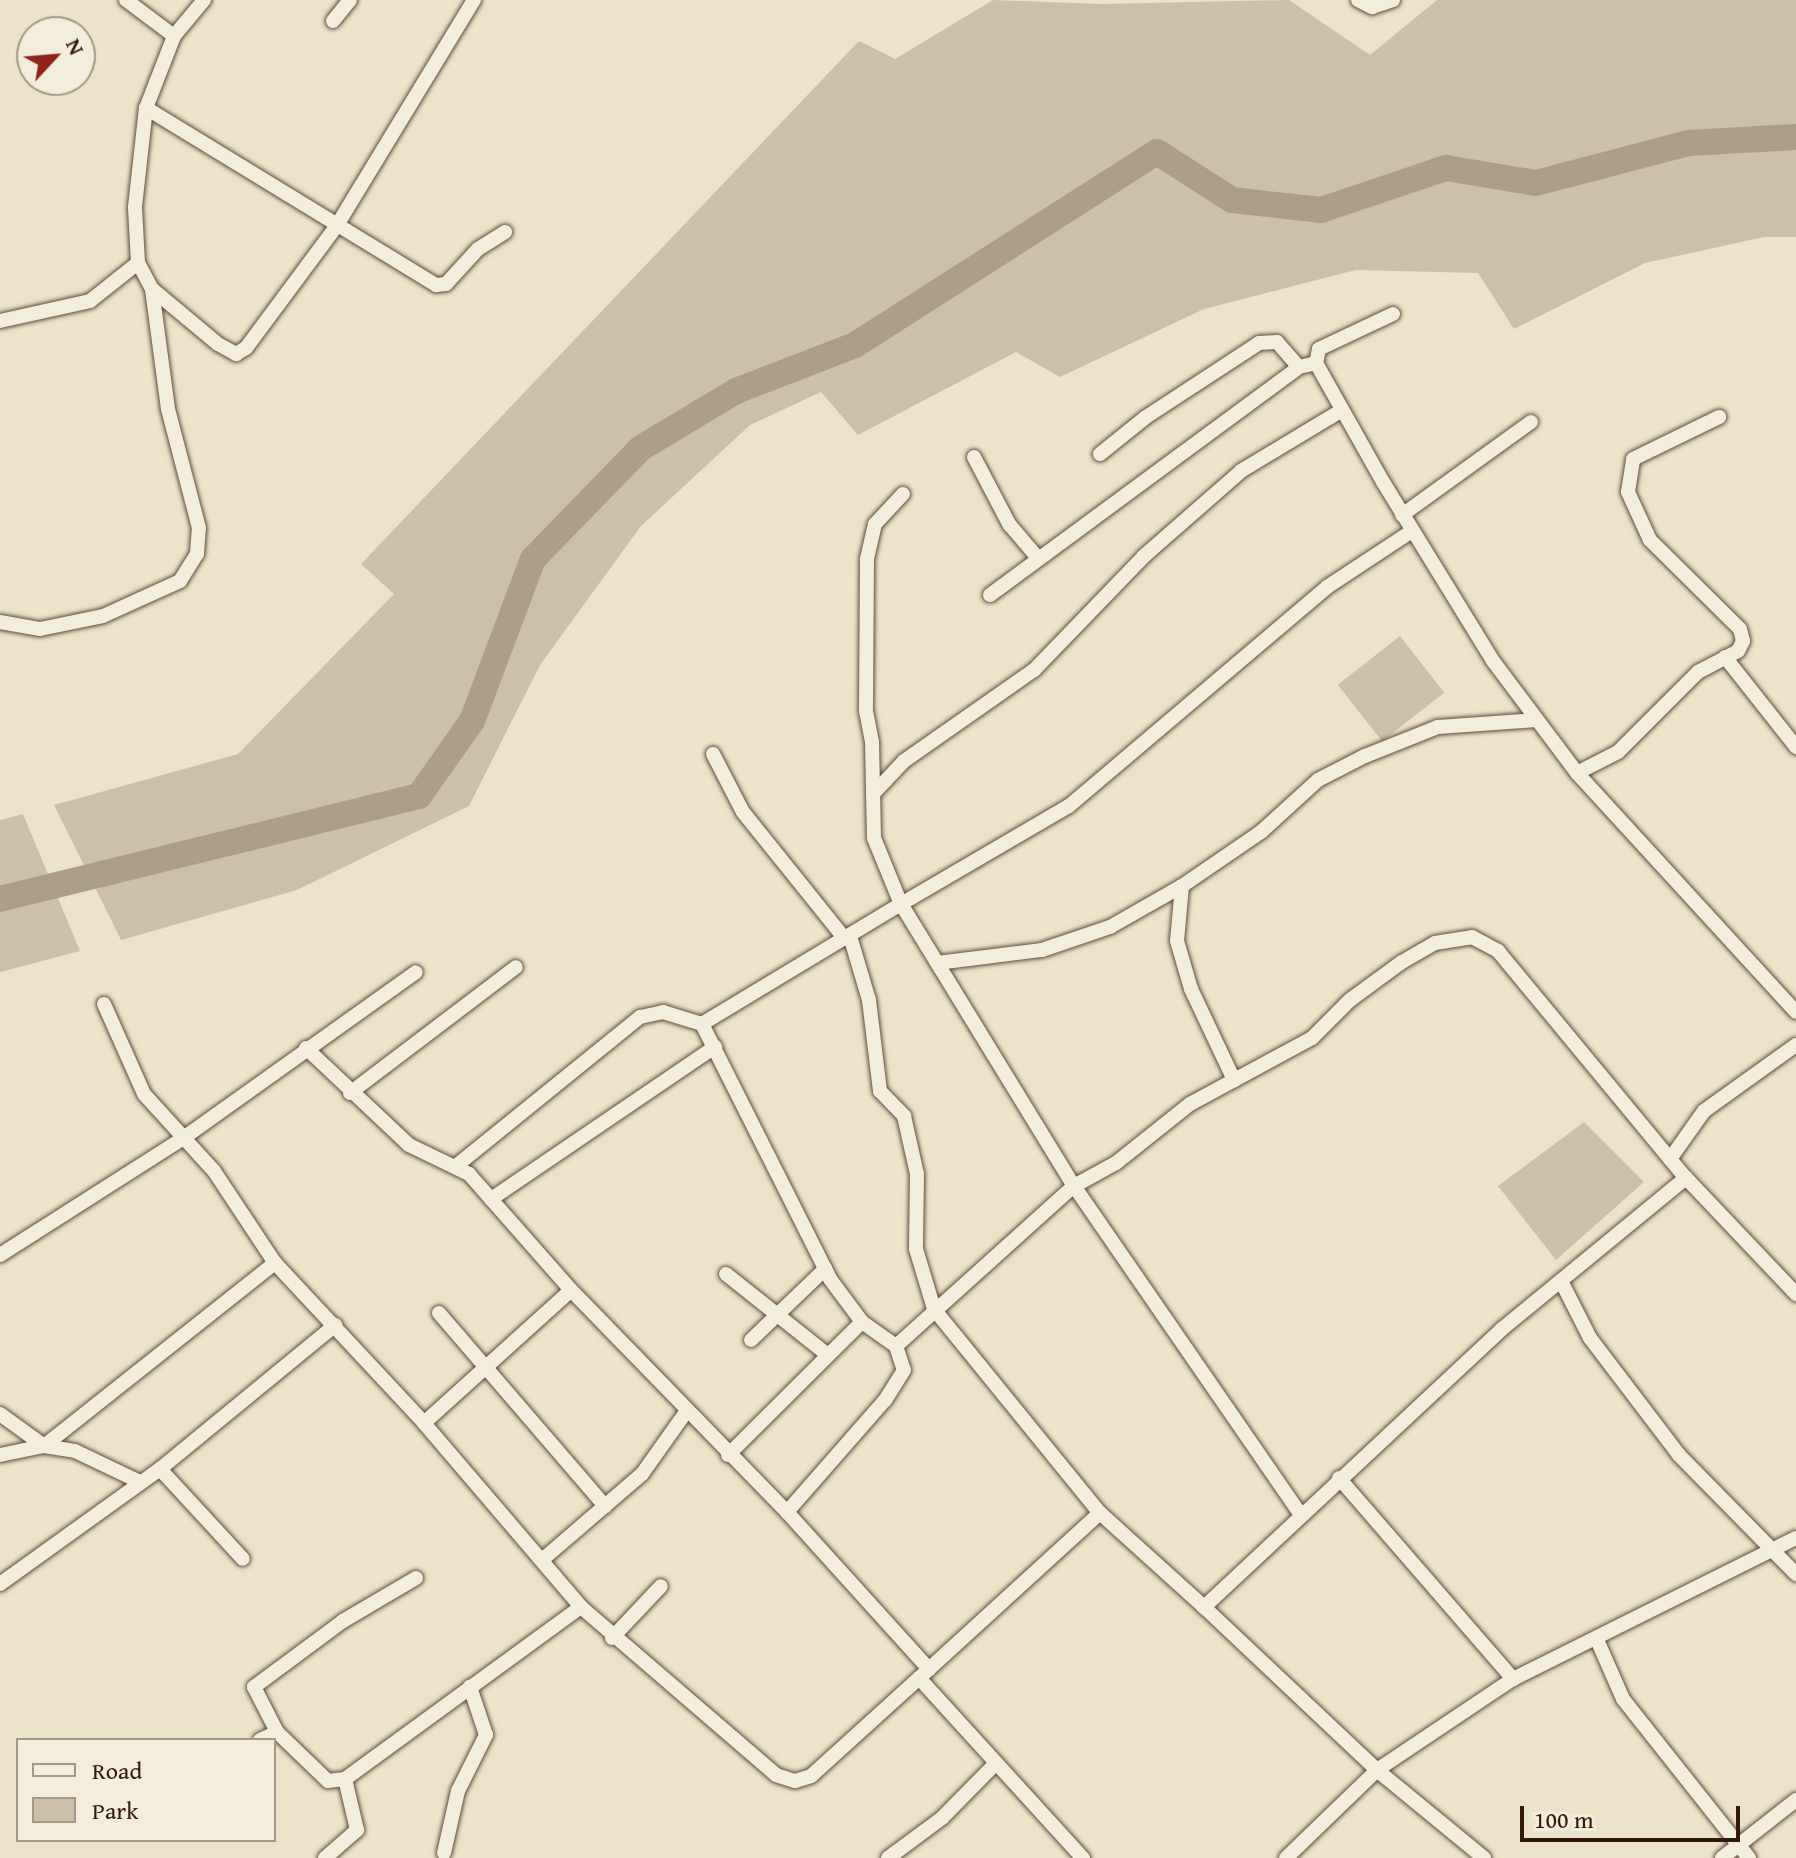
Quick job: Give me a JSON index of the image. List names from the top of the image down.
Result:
{
  "legend": ["Road", "Park"],
  "scale_bar": "100 m",
  "north": "top right"
}
